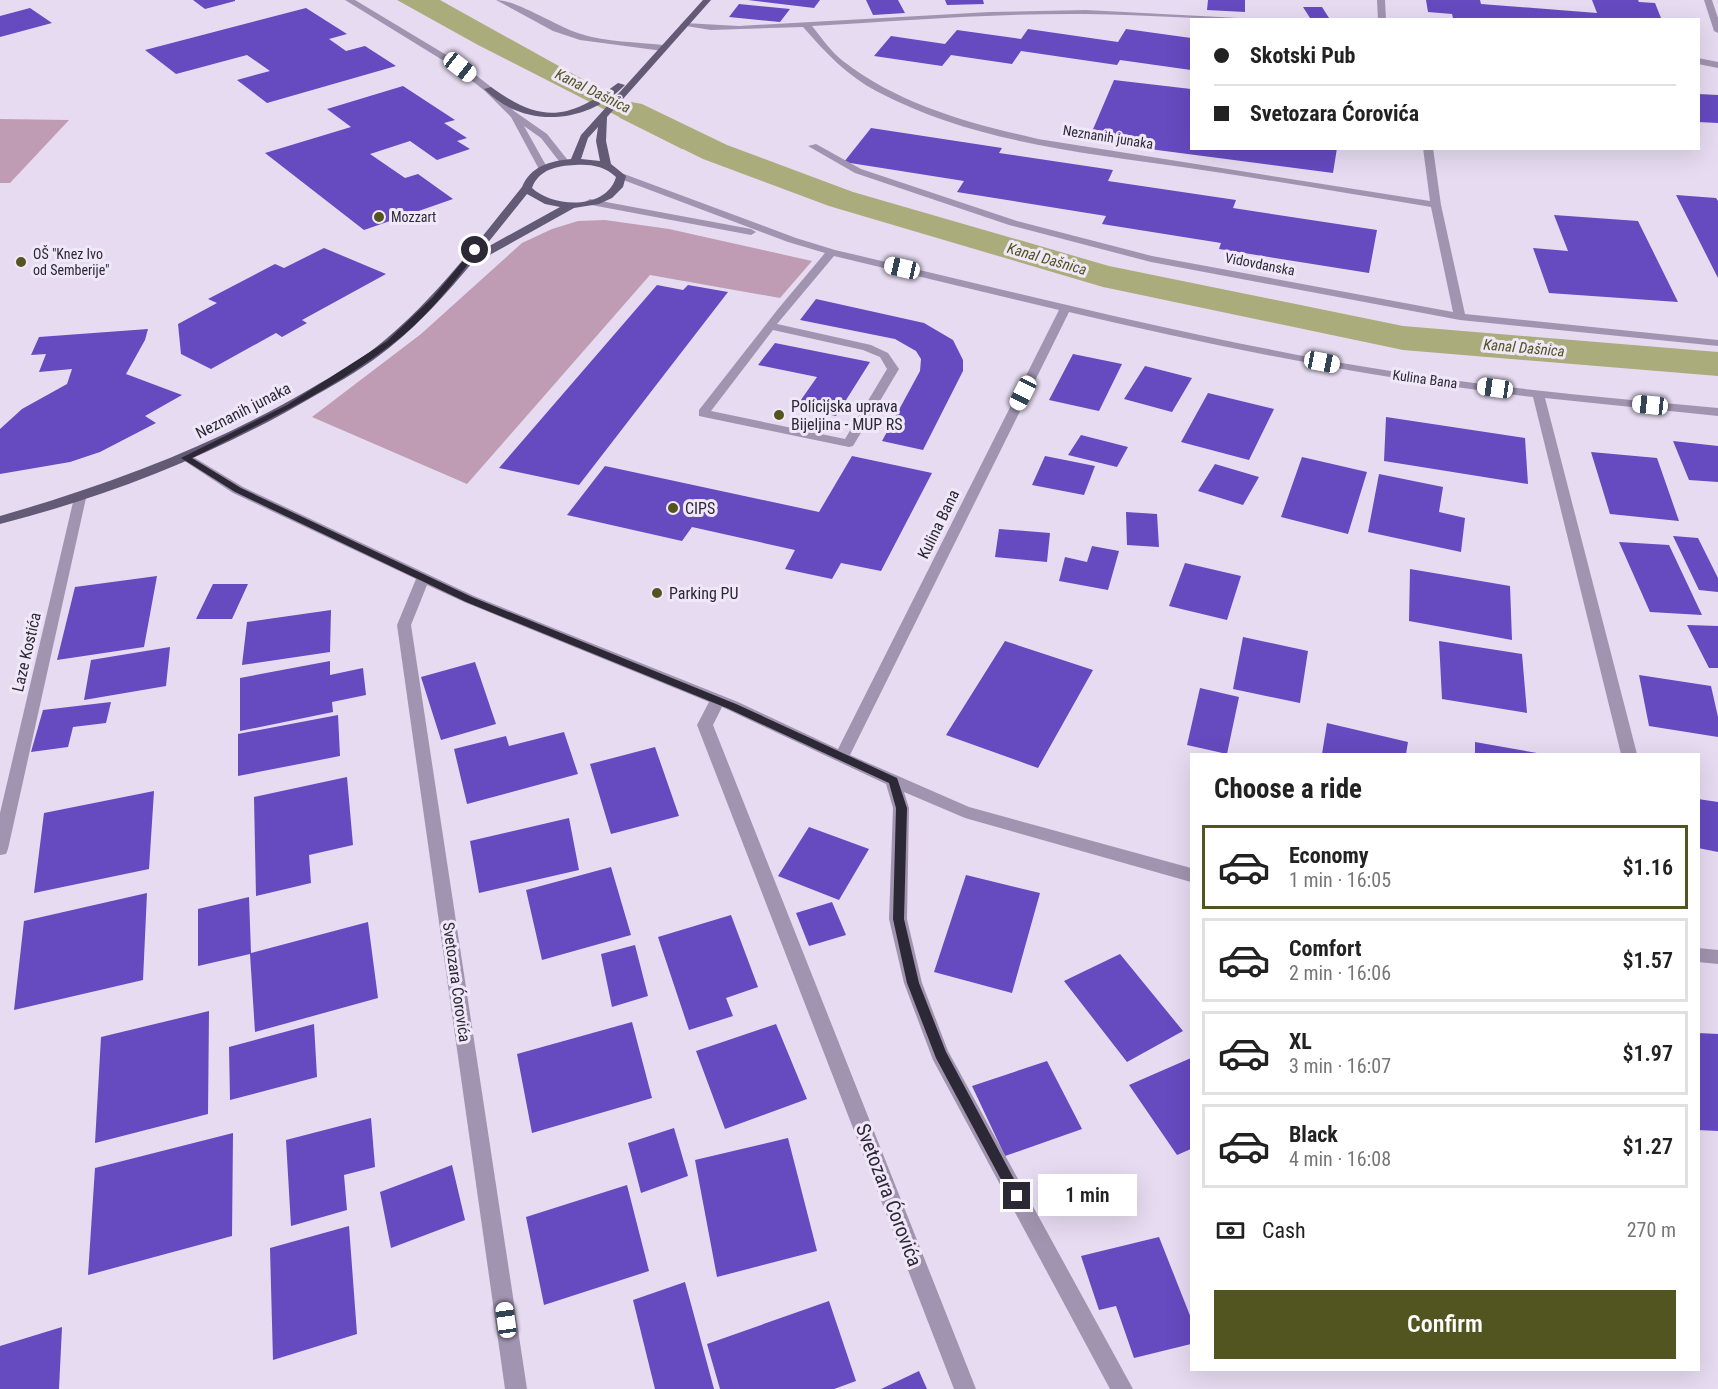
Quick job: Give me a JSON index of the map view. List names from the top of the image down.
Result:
{
  "streets": {
    "main road": ["Neznanih junaka"],
    "street": [
      "Vidovdanska",
      "Kulina Bana",
      "Laze Kostića",
      "Svetozara Ćorovića"
    ]
  },
  "crossings": [
    ["Neznanih junaka", "Laze Kostića"]
  ],
  "water": ["Kanal Dašnica"],
  "places": [
    "Mozzart",
    "OŠ \"Knez Ivo od Semberije\"",
    "Policijska uprava Bijeljina - MUP RS",
    "CIPS",
    "Parking PU"
  ],
  "page": {
    "banner": ["Skotski Pub", "Svetozara Ćorovića"],
    "heading": "Choose a ride",
    "list": [
      {
        "name": "Economy",
        "note": "1 min · 16:05",
        "value": "$1.16"
      },
      {
        "name": "Comfort",
        "note": "2 min · 16:06",
        "value": "$1.57"
      },
      {
        "name": "XL",
        "note": "3 min · 16:07",
        "value": "$1.97"
      },
      {
        "name": "Black",
        "note": "4 min · 16:08",
        "value": "$1.27"
      }
    ],
    "bubble": "1 min",
    "pay": ["Cash", "270 m"],
    "buttons": "Confirm"
  }
}
